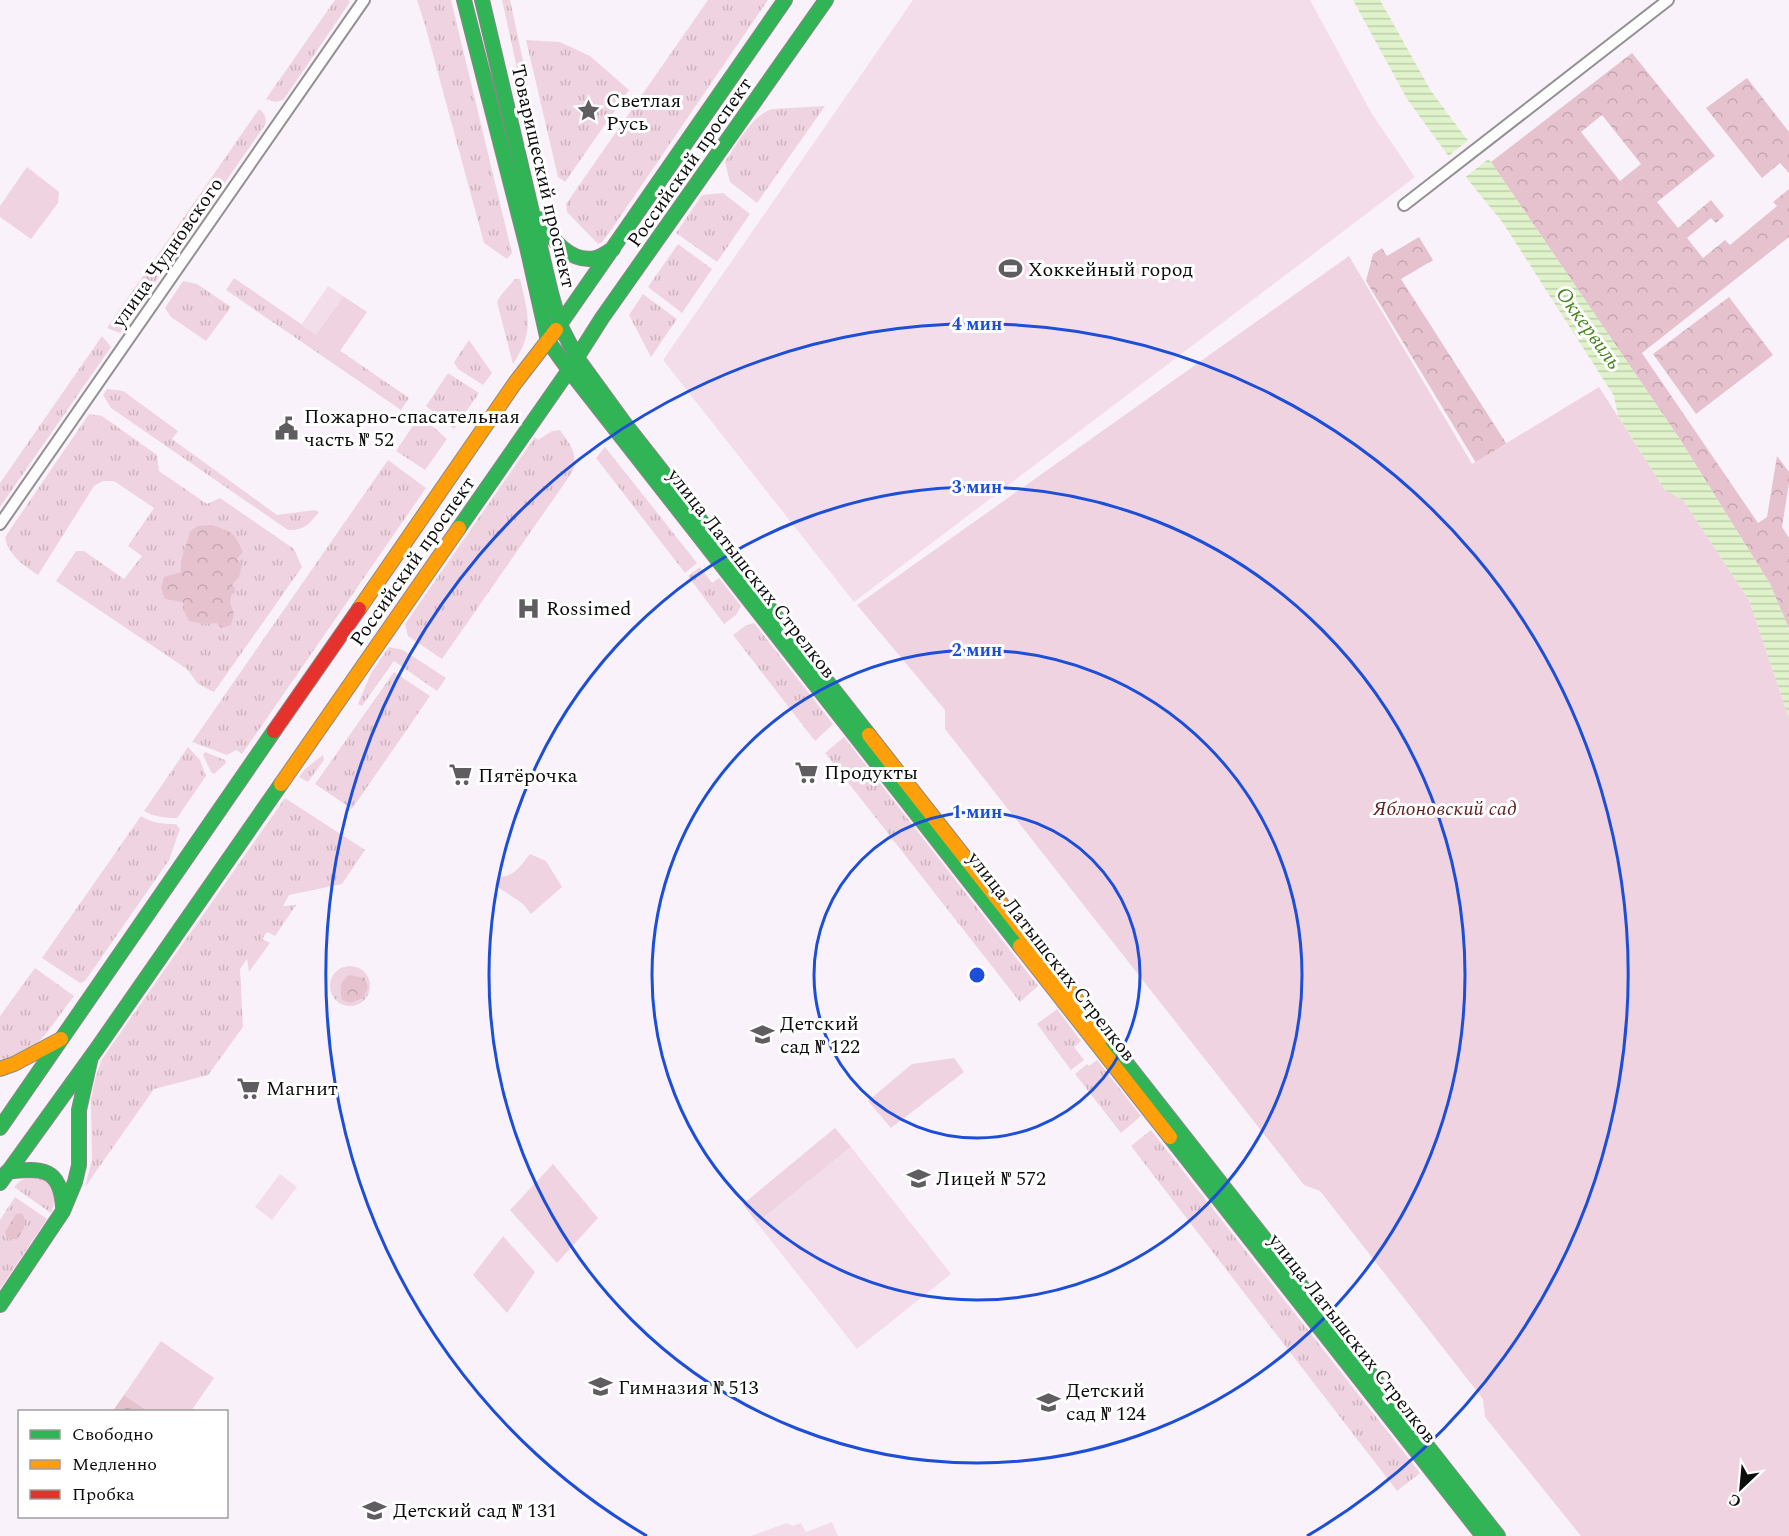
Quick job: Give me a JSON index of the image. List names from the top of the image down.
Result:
{
  "streets": {
    "main road": ["Российский проспект", "Товарищеский проспект", "улица Латышских Стрелков"],
    "street": ["улица Чудновского"]
  },
  "crossings": [
    ["Российский проспект", "Товарищеский проспект"],
    ["Российский проспект", "улица Латышских Стрелков"],
    ["Товарищеский проспект", "улица Латышских Стрелков"]
  ],
  "water": ["Оккервиль"],
  "parks": ["Яблоновский сад"],
  "places": {
    "place": ["Светлая Русь"],
    "sports": ["Хоккейный город"],
    "public building": ["Пожарно-спасательная часть № 52"],
    "hospital": ["Rossimed"],
    "supermarket": ["Продукты", "Пятёрочка", "Магнит"],
    "school or university": [
      "Детский сад № 122",
      "Лицей № 572",
      "Гимназия № 513",
      "Детский сад № 124",
      "Детский сад № 131"
    ]
  },
  "legend": ["Свободно", "Медленно", "Пробка"],
  "north": "bottom left",
  "rings": [
    "4 мин",
    "3 мин",
    "2 мин",
    "1 мин"
  ]
}
